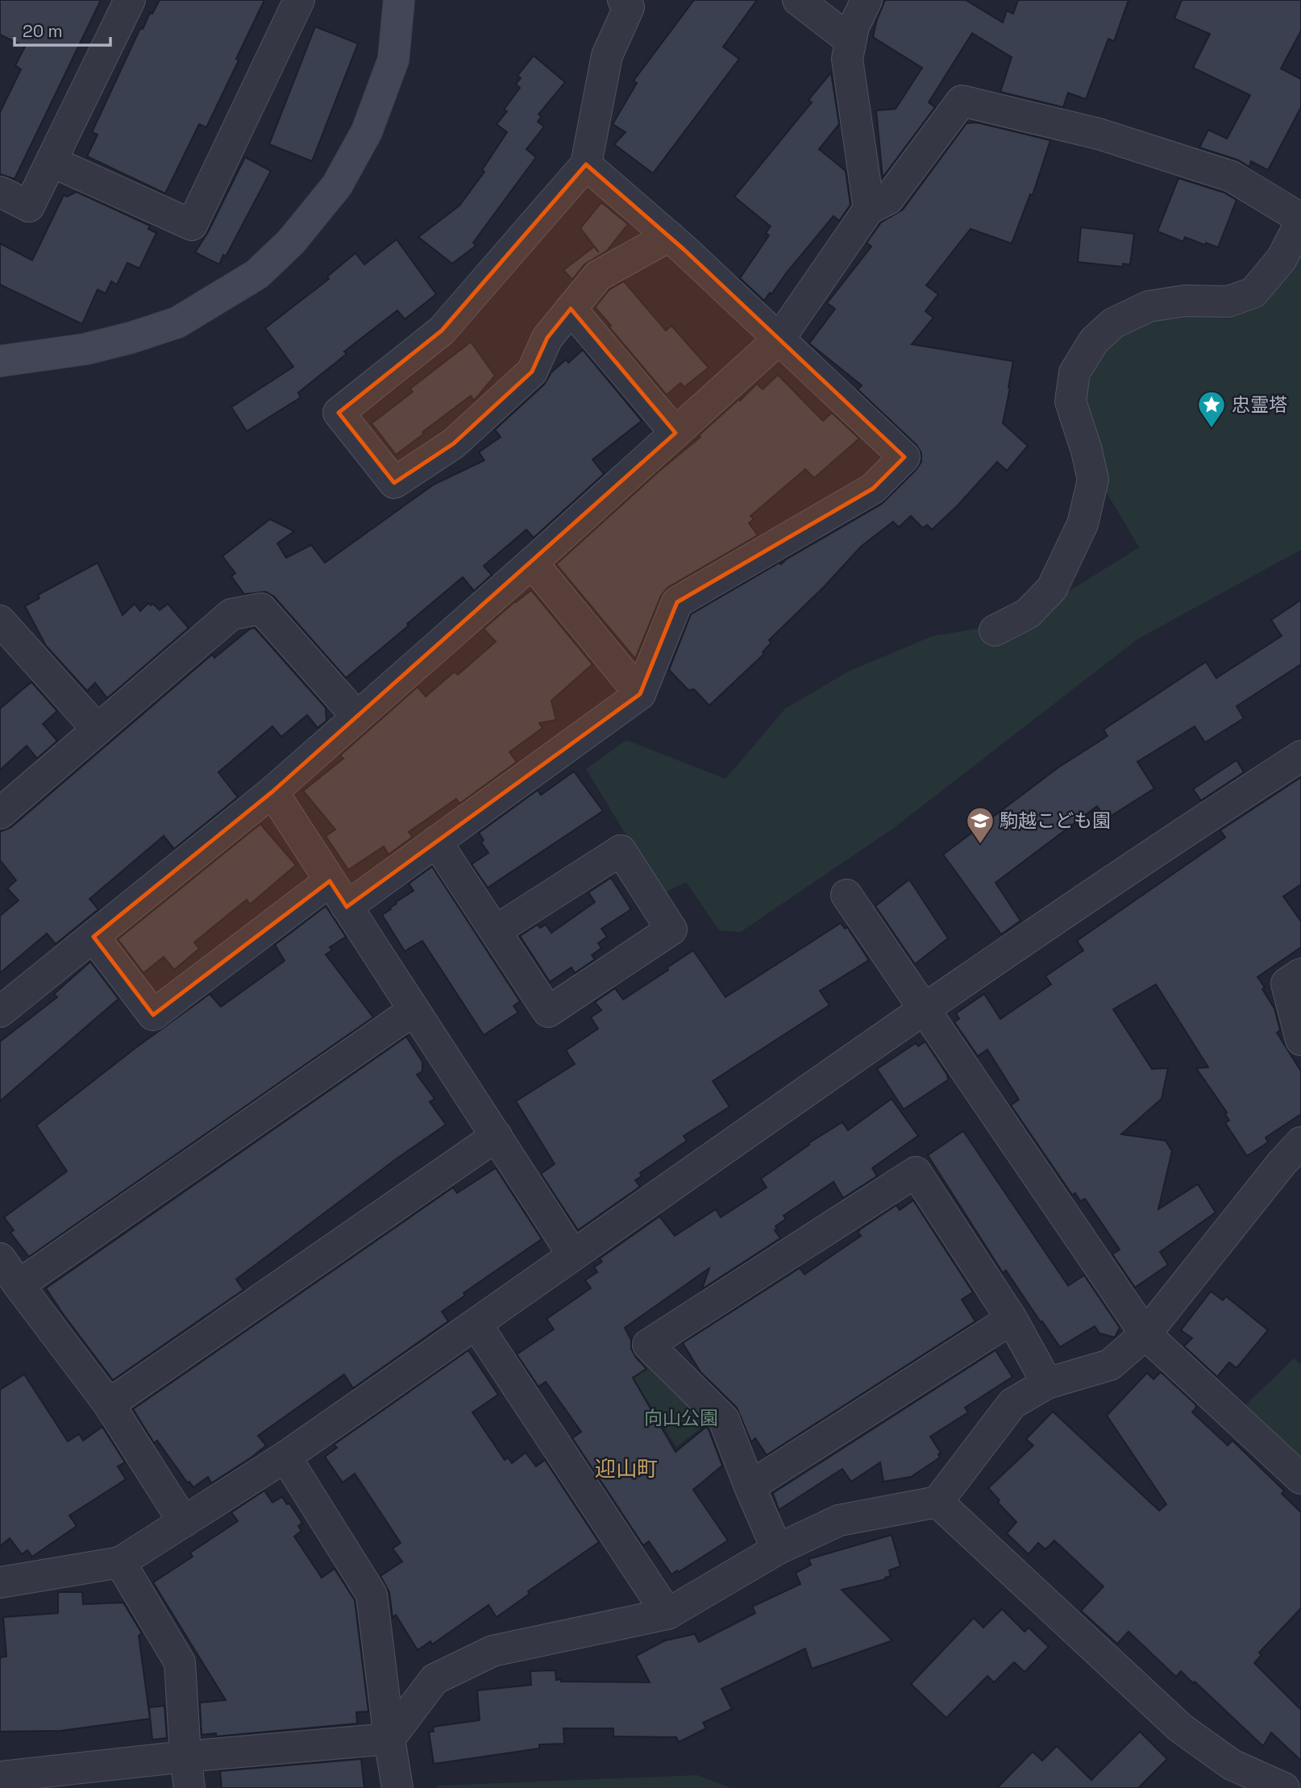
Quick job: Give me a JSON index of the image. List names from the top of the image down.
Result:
{
  "districts": ["迎山町"],
  "parks": ["向山公園"],
  "places": {
    "place": ["忠霊塔"],
    "school or university": ["駒越こども園"]
  },
  "scale_bar": "20 m"
}
